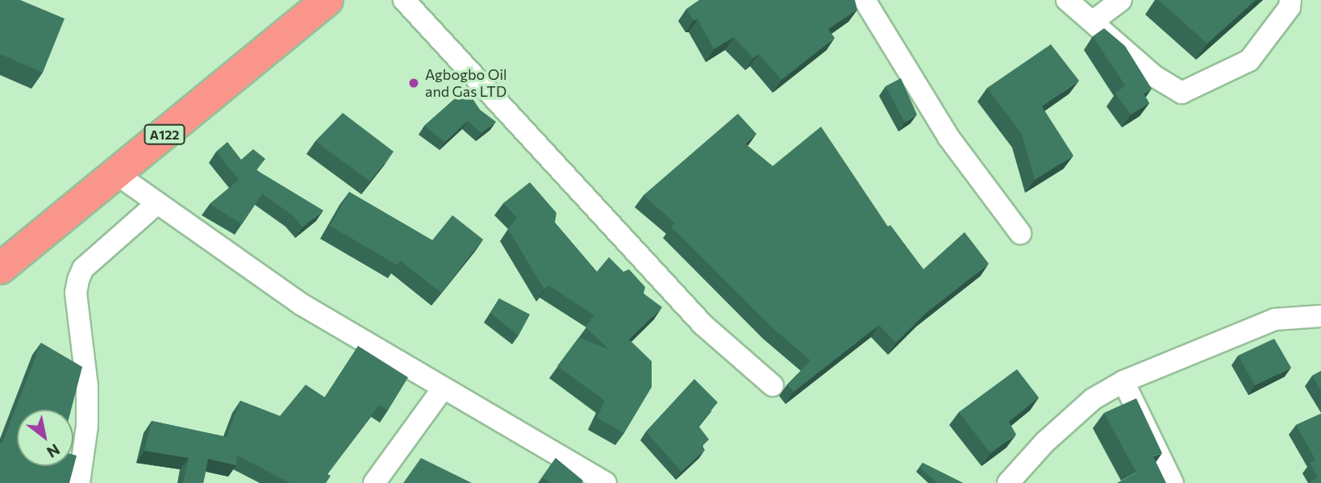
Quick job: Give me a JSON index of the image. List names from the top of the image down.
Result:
{
  "streets": {
    "highway": ["A122"]
  },
  "places": ["Agbogbo Oil and Gas LTD"],
  "north": "bottom right"
}
